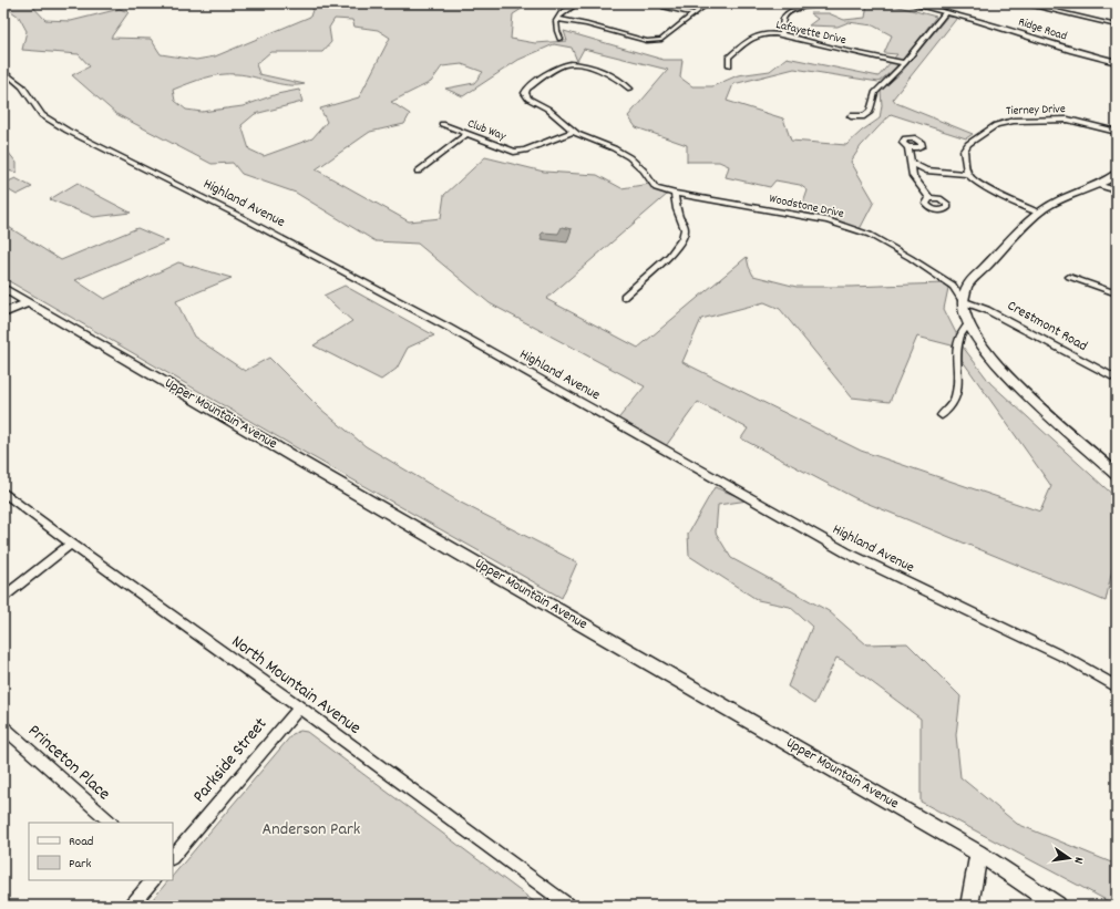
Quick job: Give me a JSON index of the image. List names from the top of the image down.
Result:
{
  "streets": {
    "street": [
      "Ridge Road",
      "Lafayette Drive",
      "Tierney Drive",
      "Club Way",
      "Highland Avenue",
      "Woodstone Drive",
      "Crestmont Road",
      "Upper Mountain Avenue",
      "North Mountain Avenue",
      "Parkside Street",
      "Princeton Place"
    ]
  },
  "crossings": [
    ["Club Way", "Woodstone Drive"],
    ["Woodstone Drive", "Crestmont Road"],
    ["North Mountain Avenue", "Parkside Street"]
  ],
  "parks": ["Anderson Park"],
  "legend": ["Road", "Park"],
  "north": "right"
}
